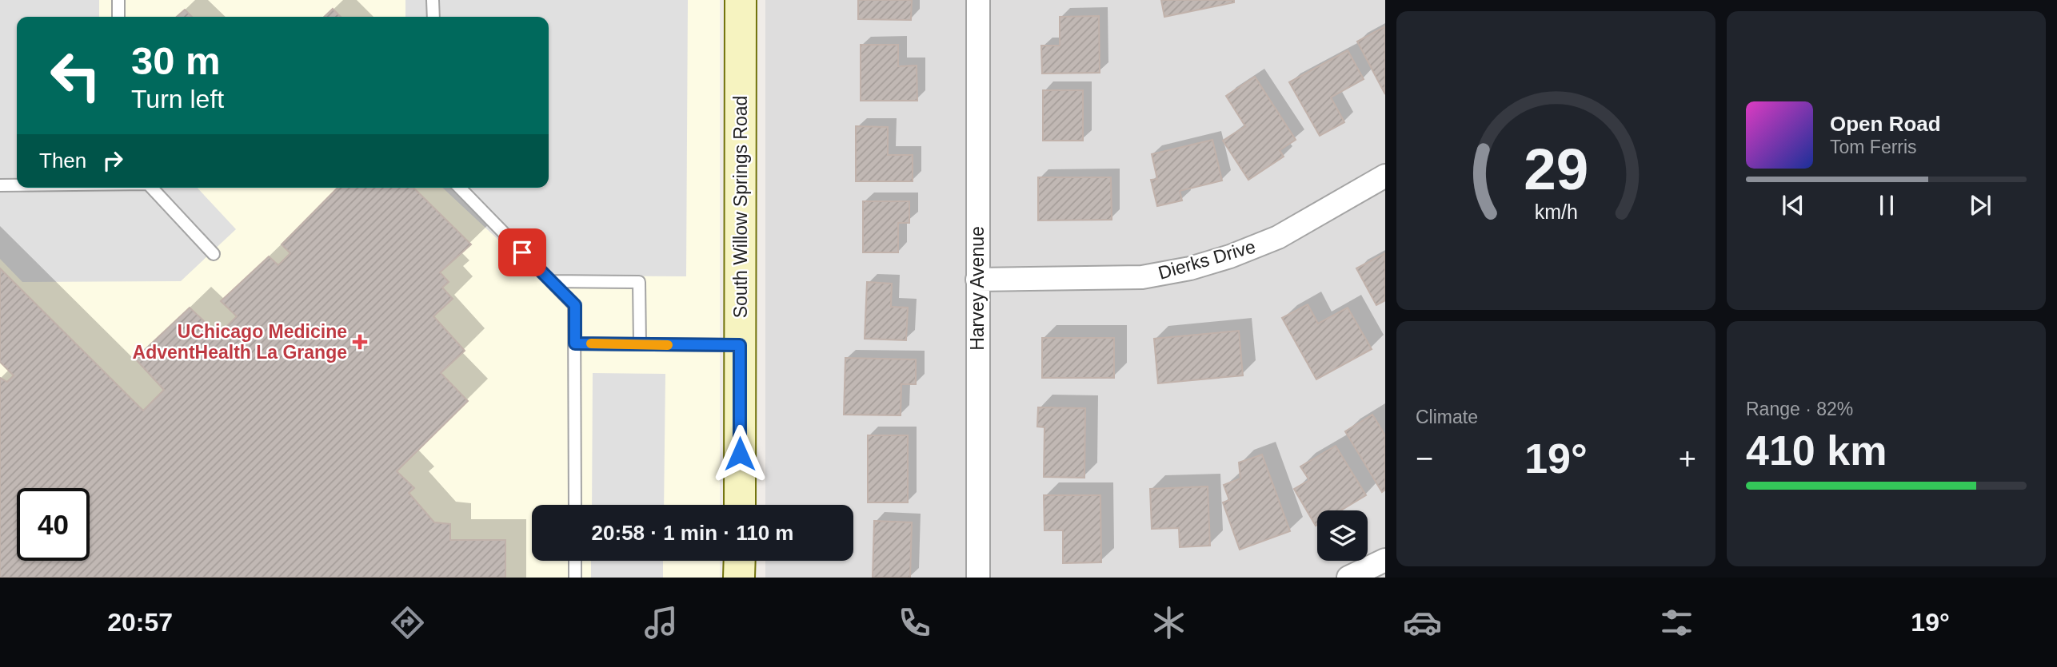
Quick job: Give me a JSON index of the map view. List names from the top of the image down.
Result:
{
  "streets": {
    "street": ["South Willow Springs Road", "Dierks Drive", "Harvey Avenue"]
  },
  "crossings": [
    ["Dierks Drive", "Harvey Avenue"]
  ],
  "places": {
    "health": ["UChicago Medicine AdventHealth La Grange"]
  },
  "page": {
    "turn": ["30 m", "Turn left"],
    "song": ["Open Road", "Tom Ferris"],
    "then": "Then",
    "tile": [
      "Climate",
      ["Range · 82%", "410 km"]
    ],
    "heat": ["−", "19°", "+"],
    "limit": "40",
    "trip": "20:58 · 1 min · 110 m",
    "tabs": ["20:57", "19°"],
    "gauge": ["29", "km/h"]
  }
}
